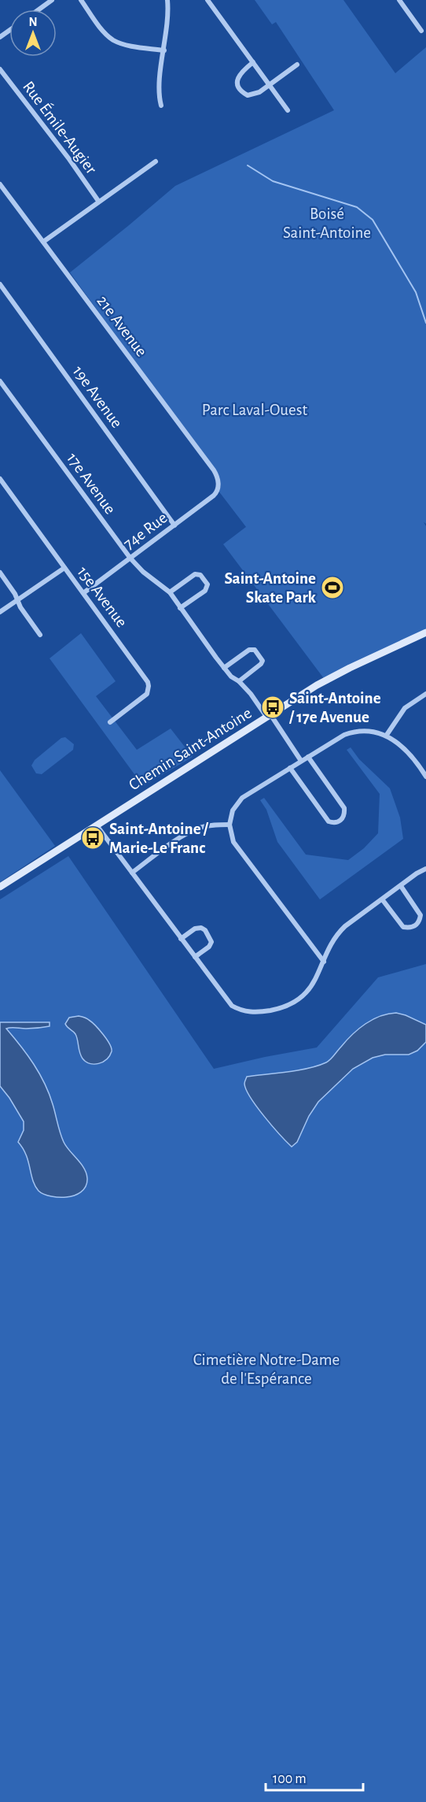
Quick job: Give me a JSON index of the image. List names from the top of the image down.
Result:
{
  "streets": {
    "street": [
      "Rue Émile-Augier",
      "21e Avenue",
      "19e Avenue",
      "17e Avenue",
      "74e Rue",
      "15e Avenue",
      "Chemin Saint-Antoine"
    ]
  },
  "crossings": [
    ["21e Avenue", "74e Rue"],
    ["19e Avenue", "74e Rue"],
    ["17e Avenue", "74e Rue"],
    ["17e Avenue", "Chemin Saint-Antoine"],
    ["74e Rue", "15e Avenue"]
  ],
  "parks": ["Boisé Saint-Antoine", "Parc Laval-Ouest", "Cimetière Notre-Dame de l'Espérance"],
  "places": {
    "sports": ["Saint-Antoine Skate Park"],
    "bus stop": ["Saint-Antoine / 17e Avenue", "Saint-Antoine / Marie-Le Franc"]
  },
  "scale_bar": "100 m",
  "north": "top"
}
